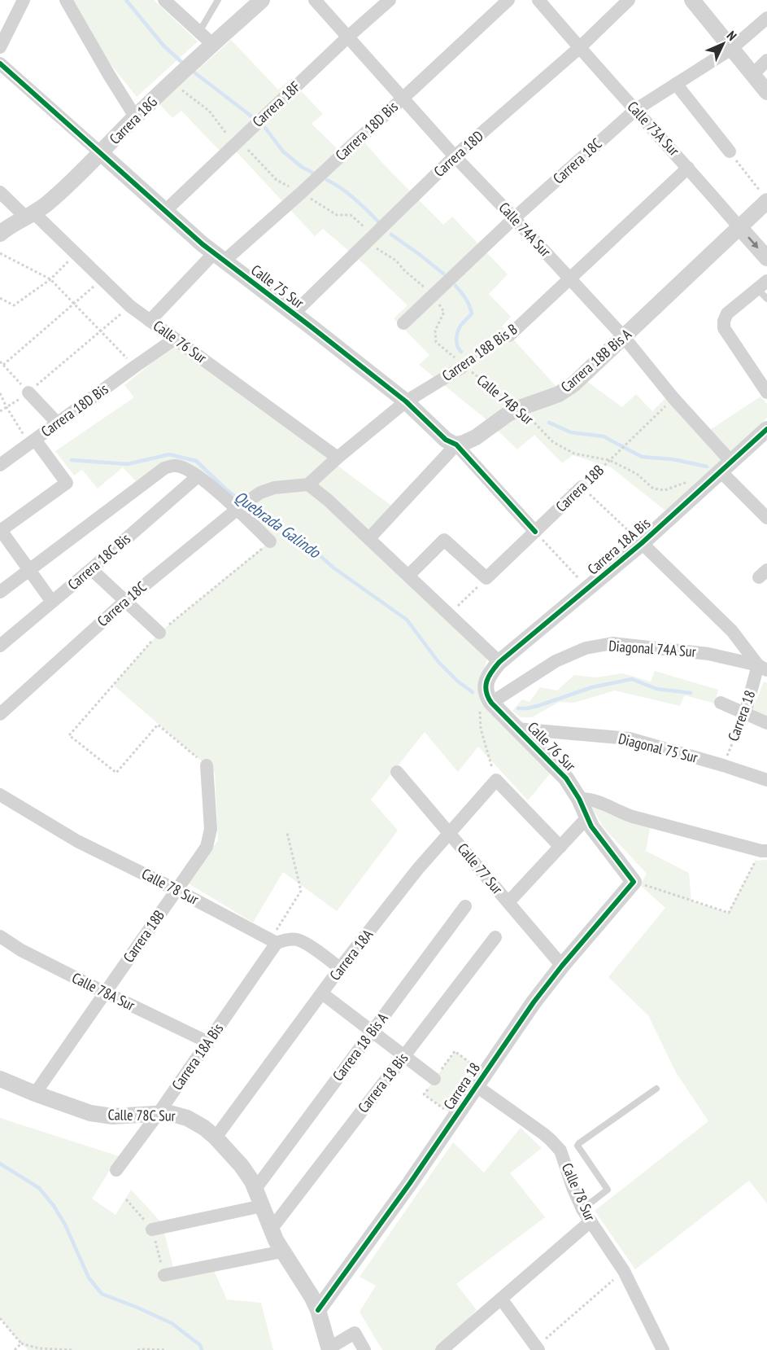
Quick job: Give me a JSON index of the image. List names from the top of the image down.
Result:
{
  "streets": {
    "street": [
      "Carrera 18F",
      "Carrera 18G",
      "Calle 73A Sur",
      "Carrera 18D Bis",
      "Carrera 18D",
      "Carrera 18C",
      "Calle 74A Sur",
      "Calle 75 Sur",
      "Calle 76 Sur",
      "Carrera 18B Bis B",
      "Carrera 18B Bis A",
      "Carrera 18B",
      "Carrera 18A Bis",
      "Carrera 18C Bis",
      "Diagonal 74A Sur",
      "Carrera 18",
      "Diagonal 75 Sur",
      "Calle 77 Sur",
      "Calle 78 Sur",
      "Carrera 18A",
      "Calle 78A Sur",
      "Carrera 18 Bis A",
      "Carrera 18 Bis",
      "Calle 78C Sur"
    ],
    "path": ["Calle 74B Sur"]
  },
  "crossings": [
    ["Carrera 18F", "Calle 74A Sur"],
    ["Carrera 18F", "Calle 75 Sur"],
    ["Carrera 18F", "Calle 74B Sur"],
    ["Carrera 18G", "Calle 75 Sur"],
    ["Carrera 18G", "Calle 76 Sur"],
    ["Carrera 18G", "Calle 74B Sur"],
    ["Calle 73A Sur", "Carrera 18D"],
    ["Calle 73A Sur", "Carrera 18C"],
    ["Calle 73A Sur", "Carrera 18B Bis B"],
    ["Calle 73A Sur", "Carrera 18B Bis A"],
    ["Carrera 18D Bis", "Calle 74A Sur"],
    ["Carrera 18D Bis", "Calle 75 Sur"],
    ["Carrera 18D Bis", "Calle 76 Sur"],
    ["Carrera 18D Bis", "Calle 74B Sur"],
    ["Carrera 18D", "Calle 74A Sur"],
    ["Carrera 18D", "Calle 75 Sur"],
    ["Carrera 18D", "Calle 74B Sur"],
    ["Carrera 18C", "Calle 74A Sur"],
    ["Carrera 18C", "Calle 74B Sur"],
    ["Calle 74A Sur", "Carrera 18B Bis B"],
    ["Calle 74A Sur", "Carrera 18B Bis A"],
    ["Calle 74A Sur", "Carrera 18B"],
    ["Calle 74A Sur", "Carrera 18A Bis"],
    ["Calle 75 Sur", "Carrera 18B Bis B"],
    ["Calle 75 Sur", "Carrera 18B Bis A"],
    ["Calle 75 Sur", "Carrera 18B"],
    ["Calle 76 Sur", "Carrera 18B Bis B"],
    ["Calle 76 Sur", "Carrera 18A Bis"],
    ["Calle 76 Sur", "Diagonal 74A Sur"],
    ["Calle 76 Sur", "Carrera 18"],
    ["Calle 76 Sur", "Diagonal 75 Sur"],
    ["Carrera 18B Bis B", "Calle 74B Sur"],
    ["Carrera 18B Bis A", "Calle 74B Sur"],
    ["Calle 74B Sur", "Carrera 18B"],
    ["Calle 74B Sur", "Carrera 18A Bis"],
    ["Carrera 18B", "Calle 78 Sur"],
    ["Carrera 18B", "Calle 78A Sur"],
    ["Carrera 18B", "Calle 78C Sur"],
    ["Carrera 18A Bis", "Diagonal 74A Sur"],
    ["Carrera 18A Bis", "Calle 78 Sur"],
    ["Carrera 18A Bis", "Calle 78A Sur"],
    ["Carrera 18A Bis", "Calle 78C Sur"],
    ["Diagonal 74A Sur", "Carrera 18"],
    ["Carrera 18", "Diagonal 75 Sur"],
    ["Carrera 18", "Calle 77 Sur"],
    ["Carrera 18", "Calle 78 Sur"],
    ["Carrera 18", "Calle 78C Sur"],
    ["Calle 77 Sur", "Carrera 18A"],
    ["Carrera 18A", "Calle 78C Sur"],
    ["Carrera 18 Bis A", "Calle 78C Sur"],
    ["Carrera 18 Bis", "Calle 78C Sur"]
  ],
  "water": ["Quebrada Galindo"],
  "north": "top right"
}
